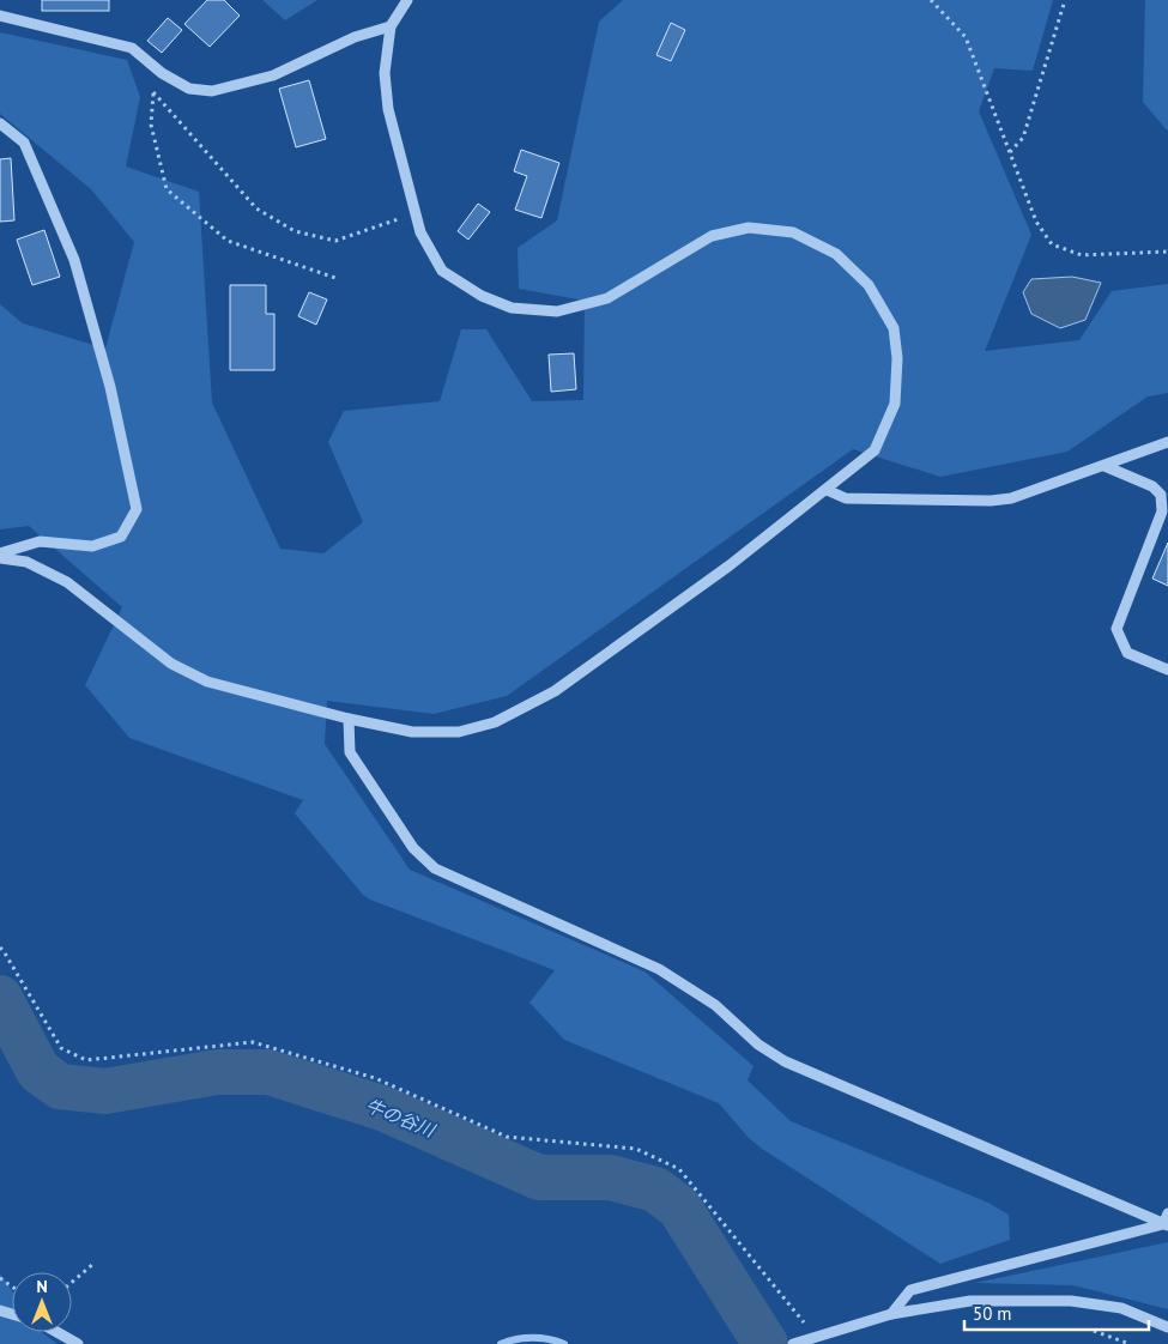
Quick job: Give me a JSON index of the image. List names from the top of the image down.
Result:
{
  "water": ["牛の谷川"],
  "scale_bar": "50 m",
  "north": "top"
}
